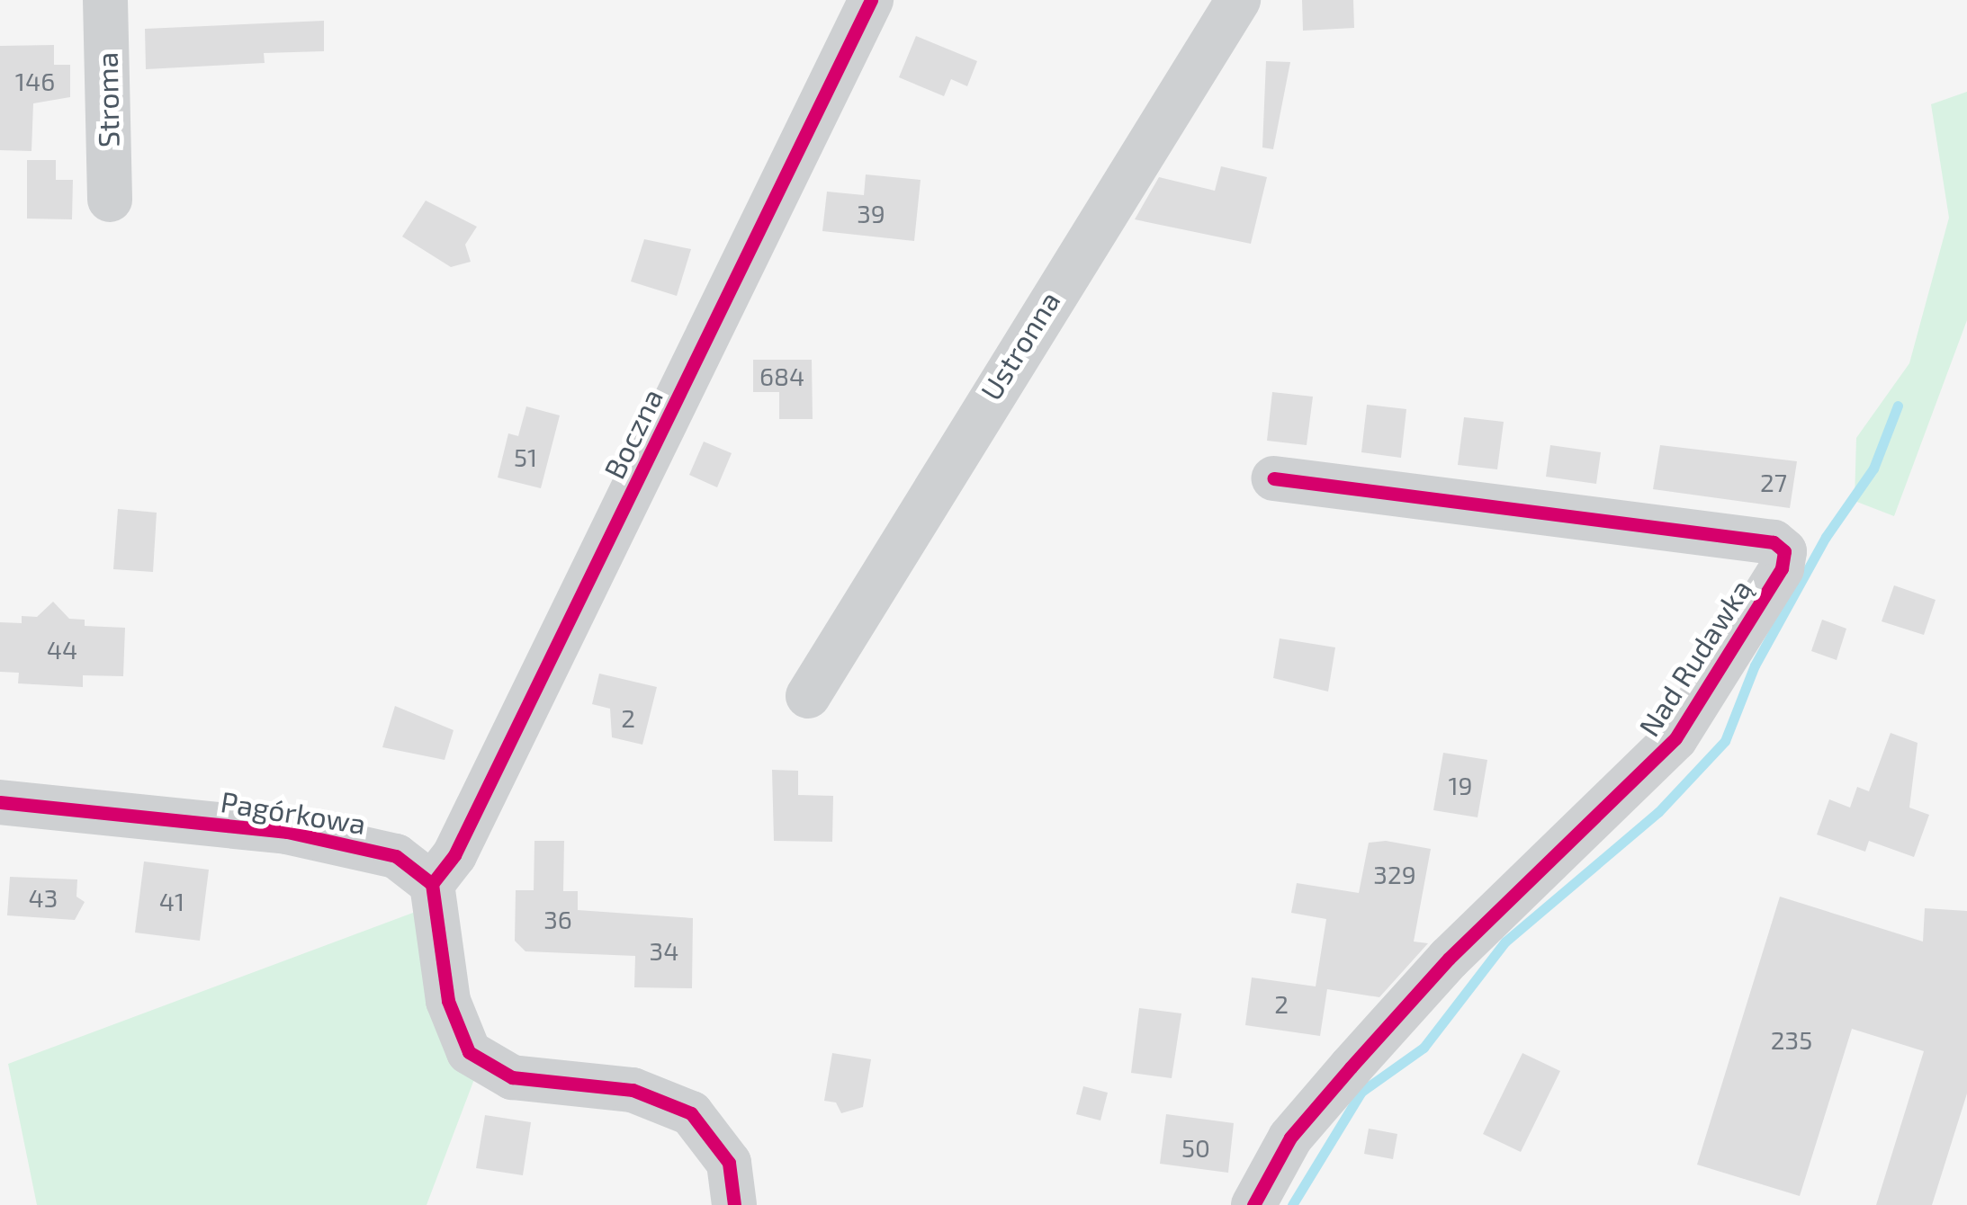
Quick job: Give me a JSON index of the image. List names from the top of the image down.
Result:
{
  "streets": {
    "street": [
      "Stroma",
      "Ustronna",
      "Boczna",
      "Nad Rudawką",
      "Pagórkowa"
    ]
  },
  "crossings": [
    ["Boczna", "Pagórkowa"]
  ],
  "house_numbers": [
    "146",
    "39",
    "684",
    "51",
    "27",
    "44",
    "2",
    "19",
    "329",
    "43",
    "41",
    "36",
    "34",
    "2",
    "235",
    "50"
  ]
}
